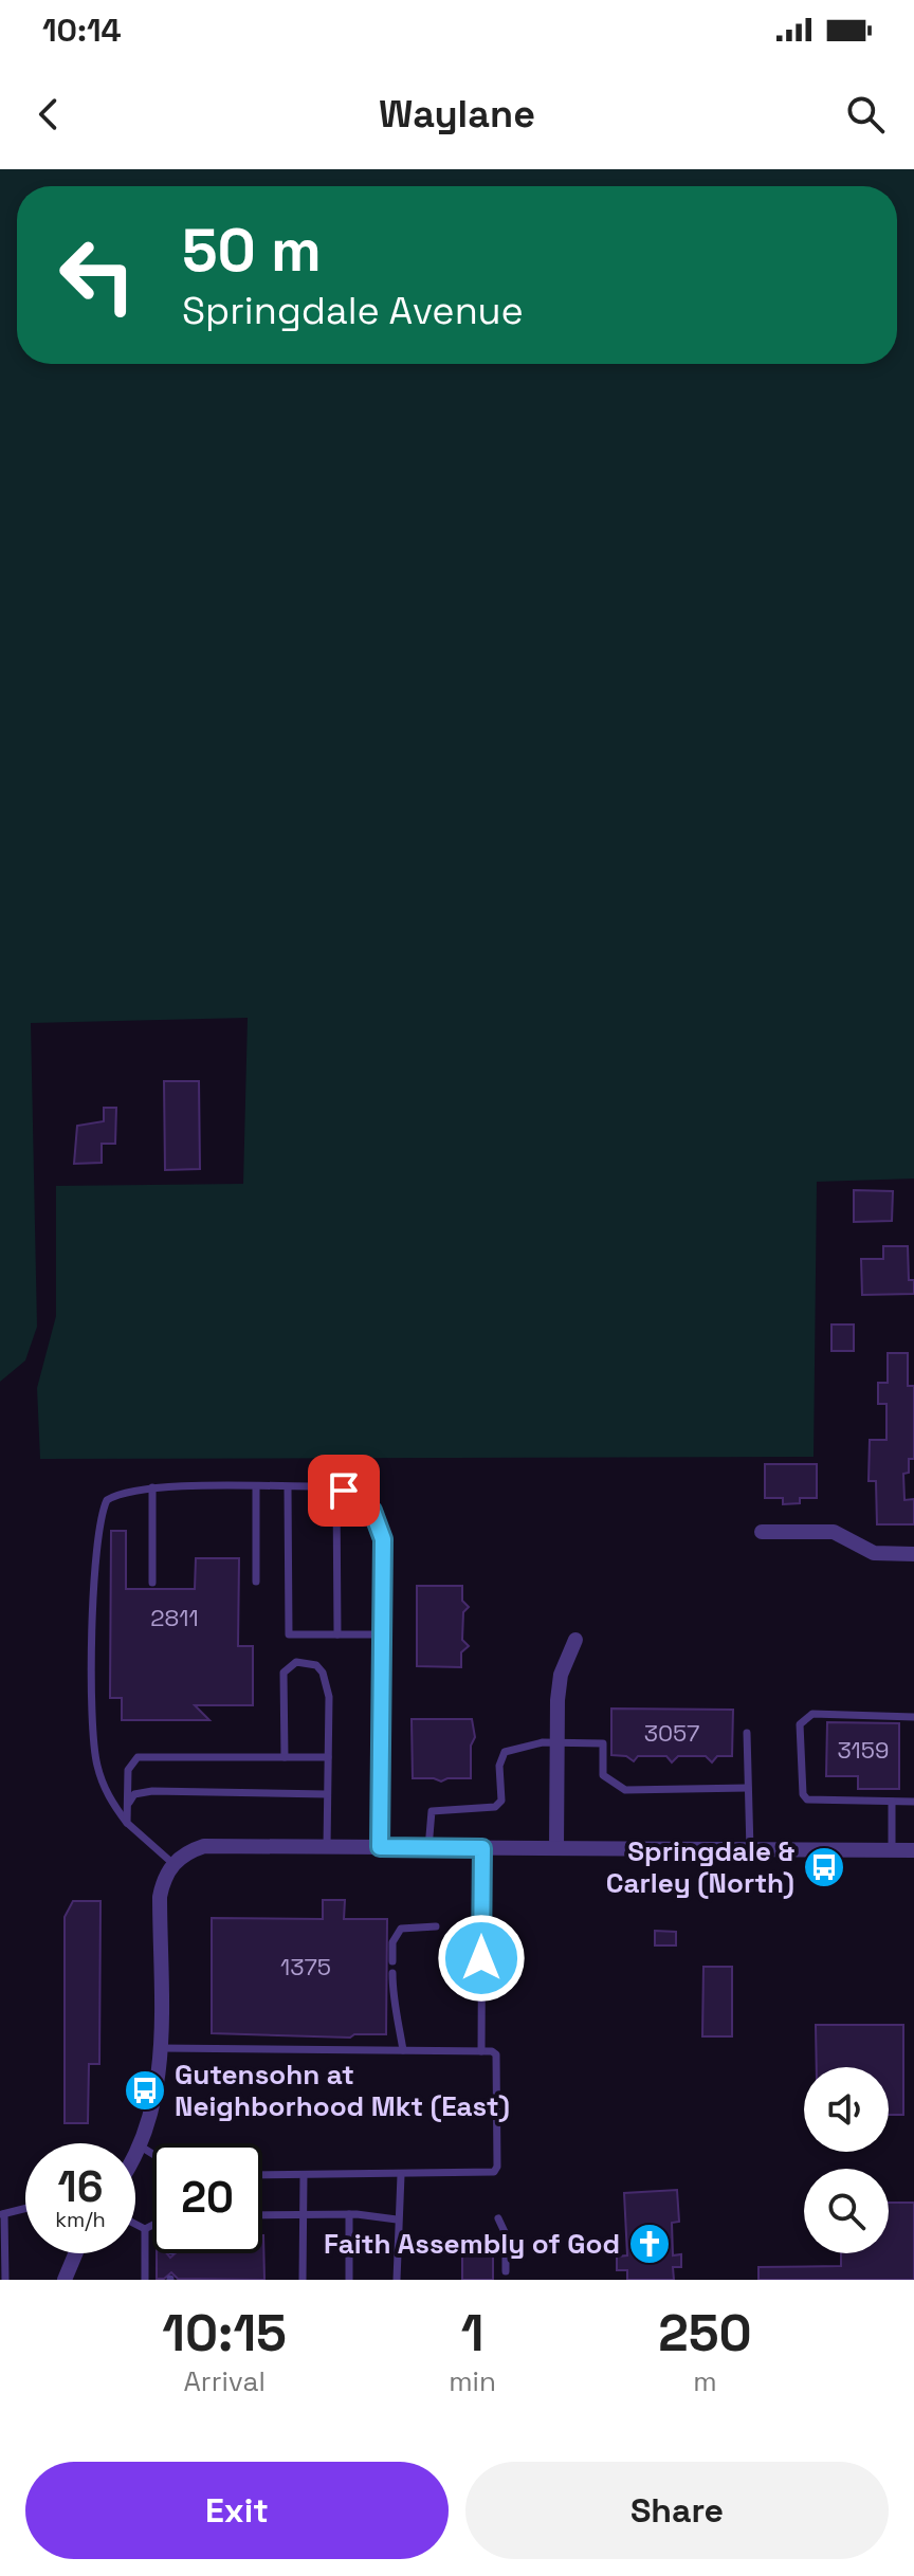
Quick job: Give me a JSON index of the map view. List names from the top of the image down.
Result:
{
  "places": {
    "bus stop": ["Springdale & Carley (North)", "Gutensohn at Neighborhood Mkt (East)"],
    "church": ["Faith Assembly of God"]
  },
  "house_numbers": [
    "2811",
    "3057",
    "3159",
    "1375"
  ],
  "page": {
    "status": "10:14",
    "header": "Waylane",
    "turn": ["50 m", "Springdale Avenue"],
    "speed": "16 km/h",
    "limit": "20",
    "eta": [
      "10:15",
      "Arrival",
      "1",
      "min",
      "250",
      "m"
    ],
    "buttons": ["Exit", "Share"]
  }
}
